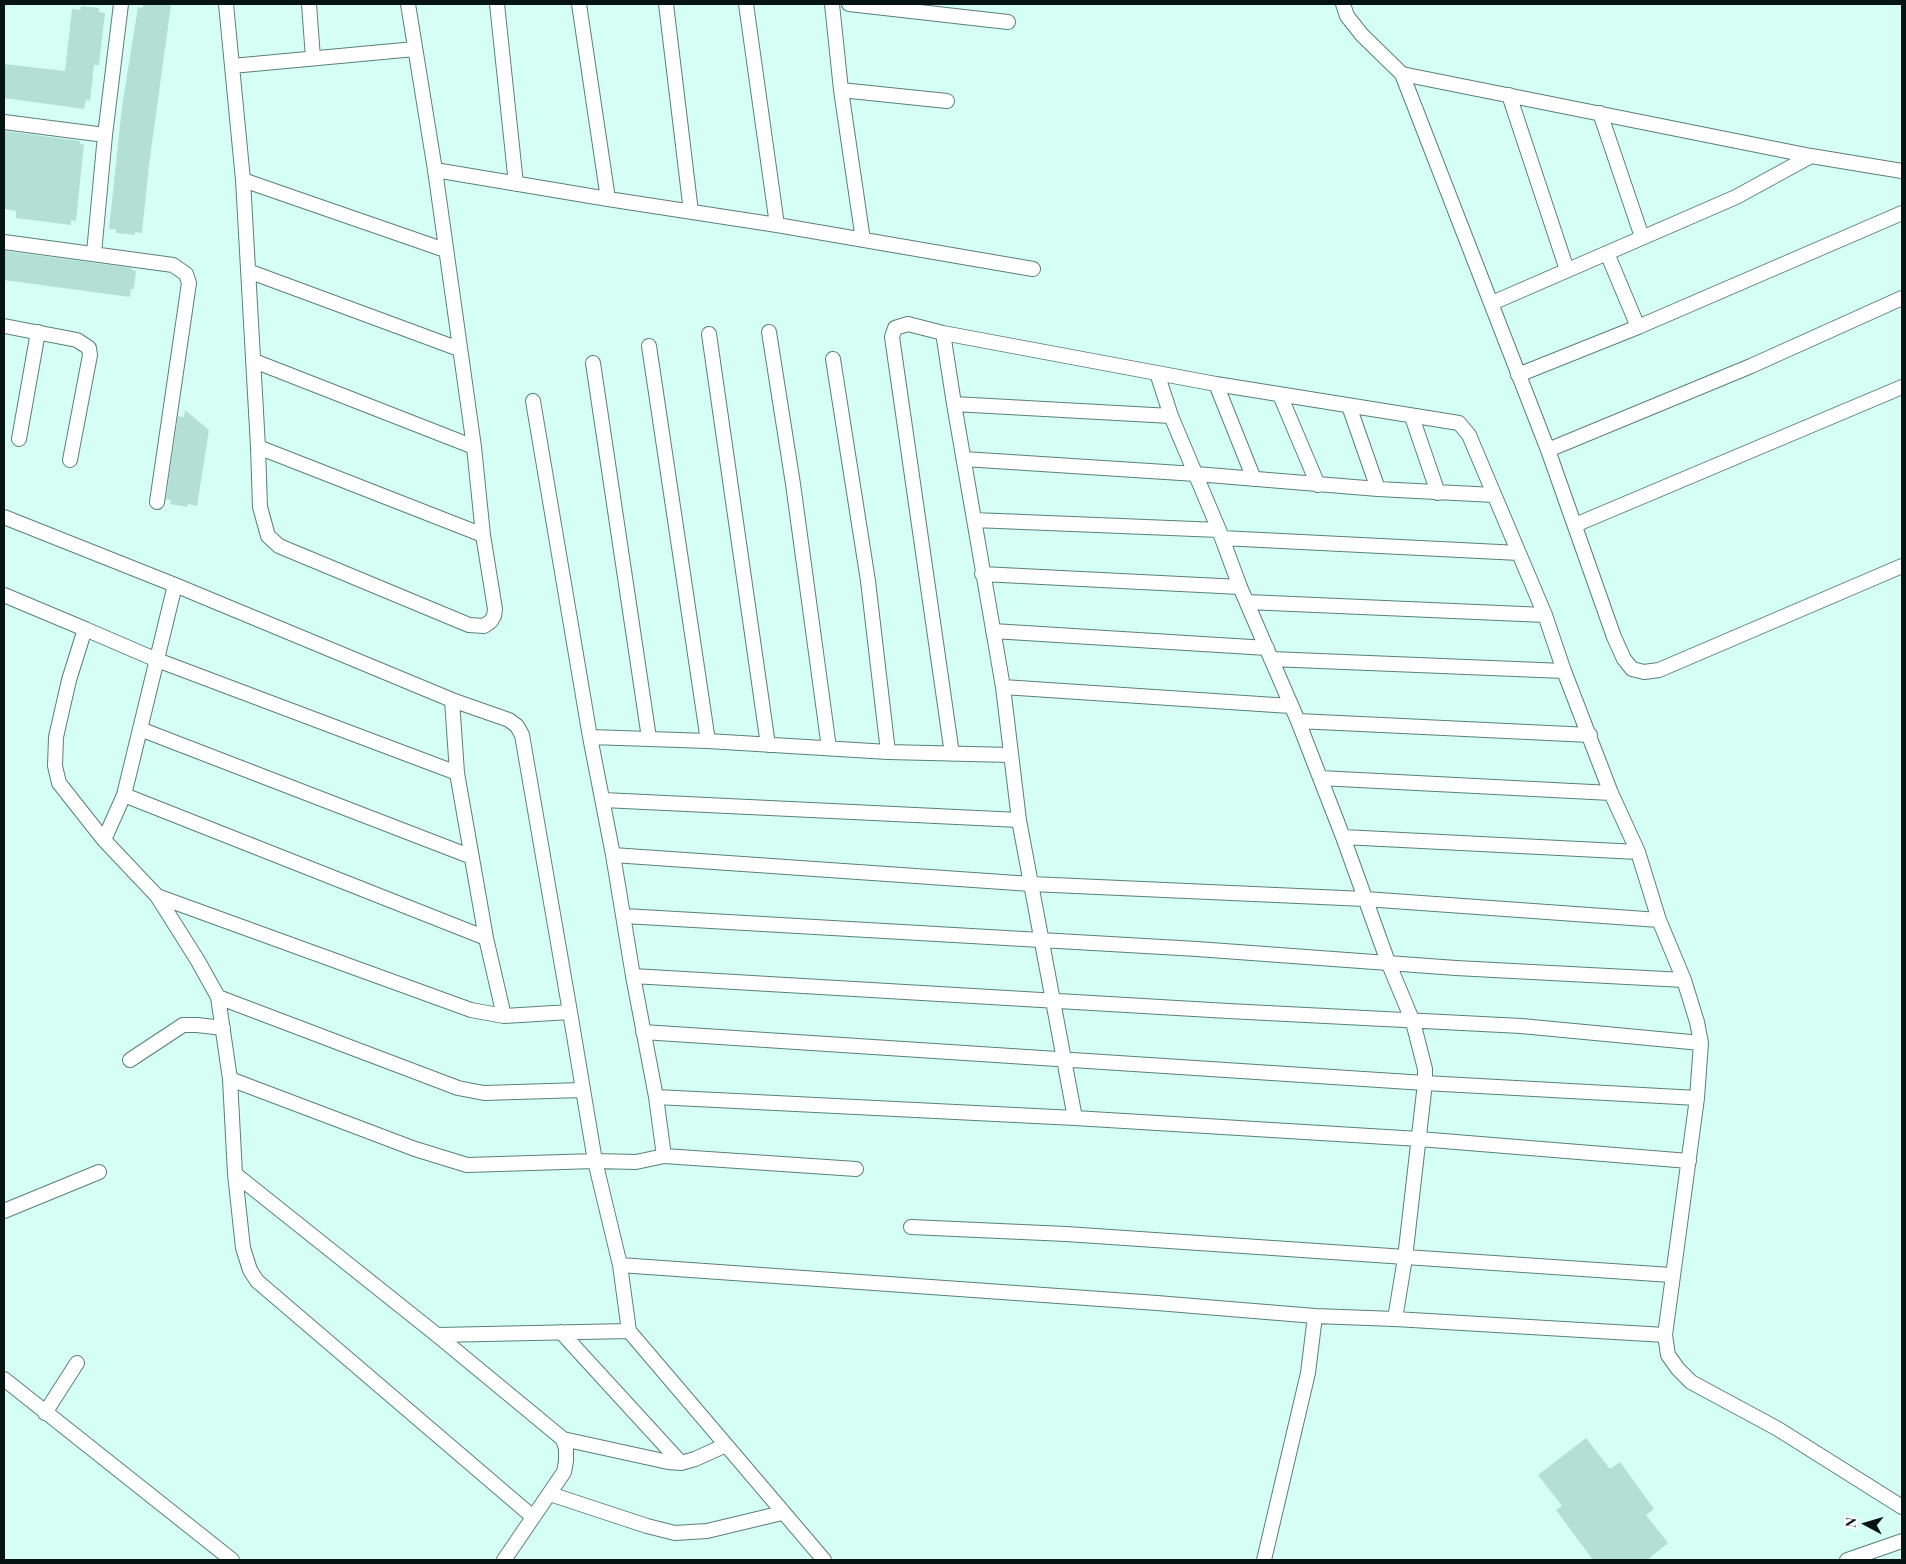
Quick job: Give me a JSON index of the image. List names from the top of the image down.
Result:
{
  "north": "left"
}
